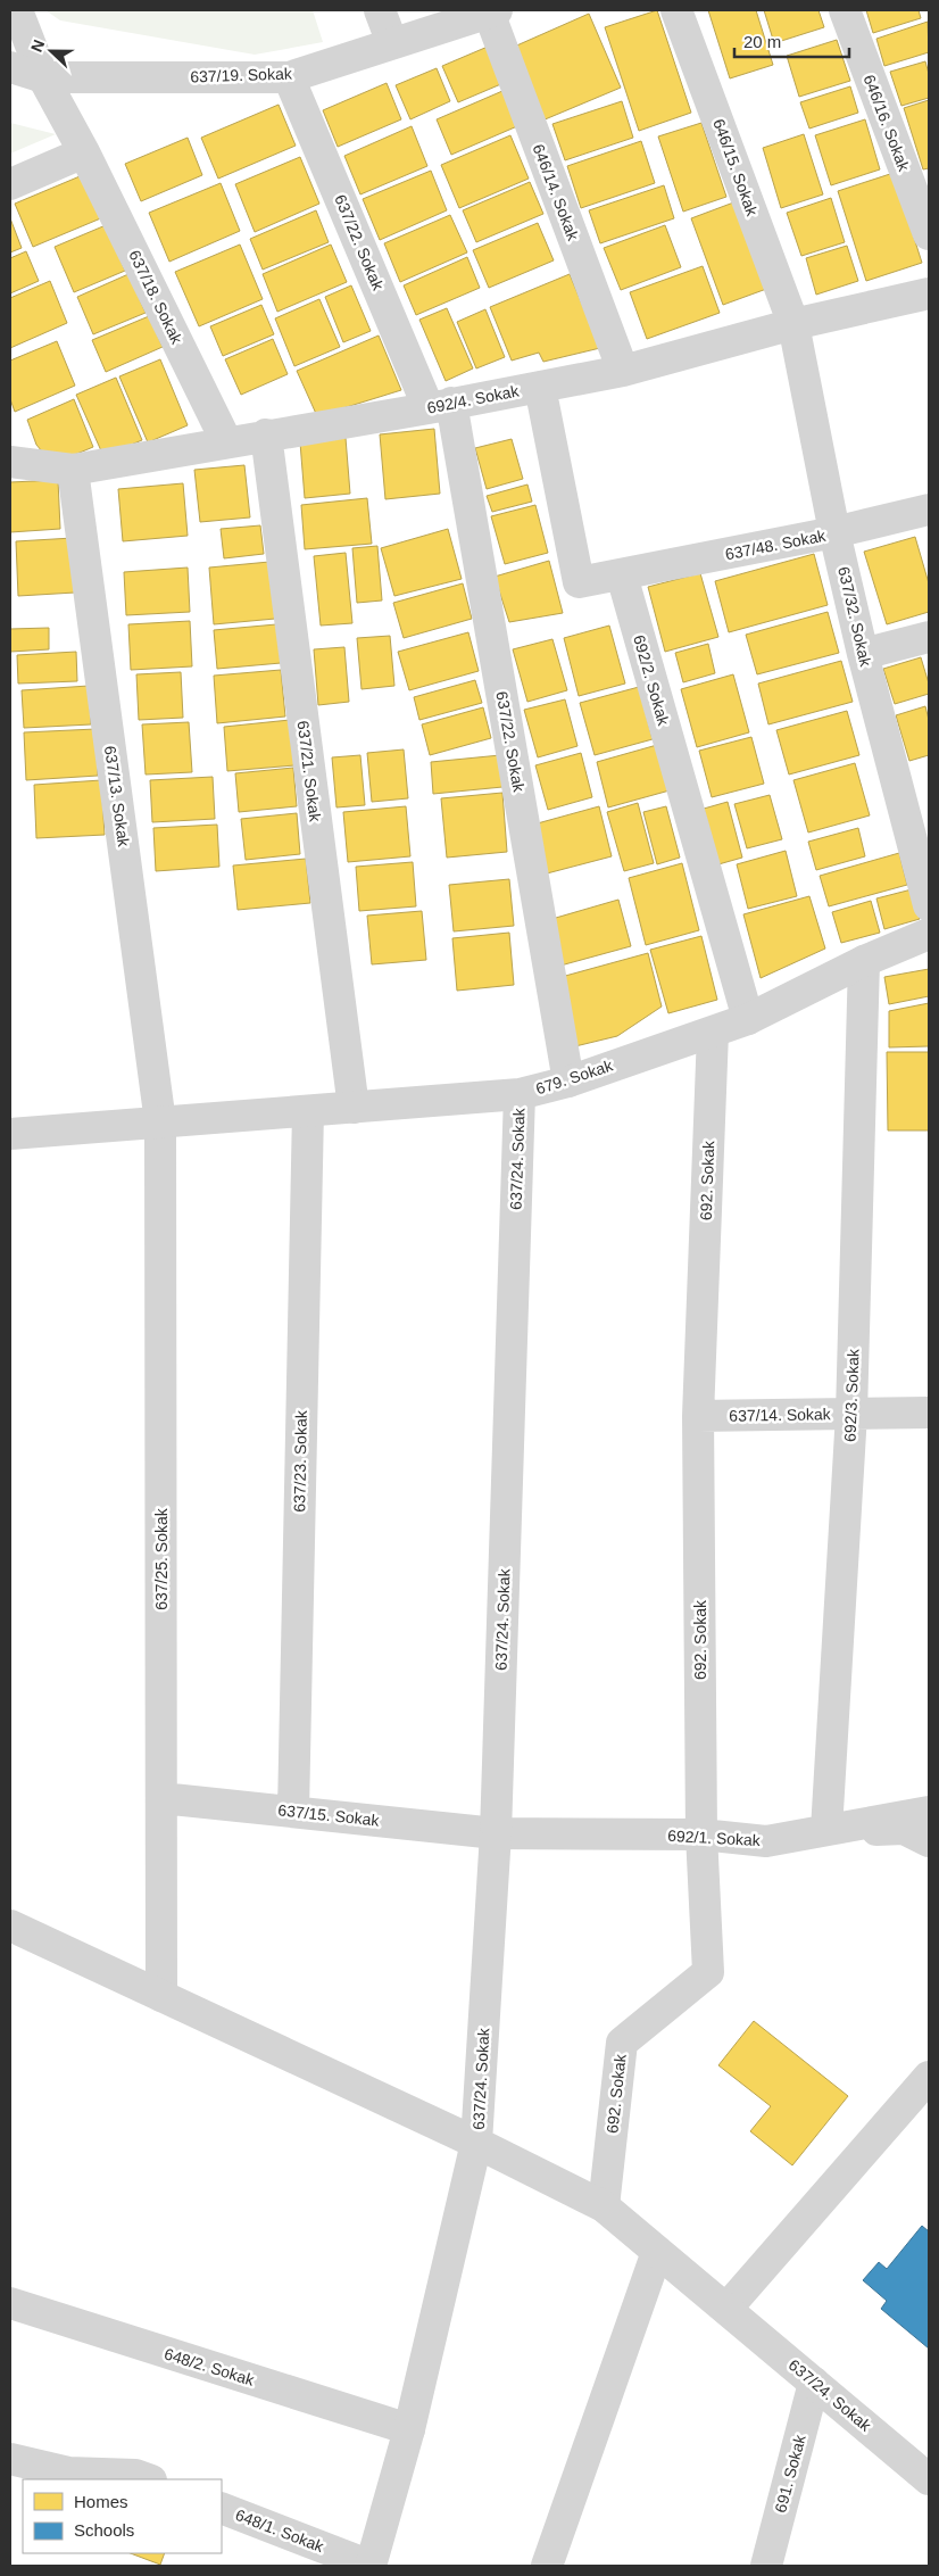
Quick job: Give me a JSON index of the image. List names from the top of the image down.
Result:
{
  "streets": {
    "street": [
      "637/19. Sokak",
      "646/16. Sokak",
      "646/15. Sokak",
      "646/14. Sokak",
      "637/22. Sokak",
      "637/18. Sokak",
      "692/4. Sokak",
      "637/48. Sokak",
      "637/32. Sokak",
      "692/2. Sokak",
      "637/21. Sokak",
      "637/13. Sokak",
      "679. Sokak",
      "637/24. Sokak",
      "692. Sokak",
      "692/3. Sokak",
      "637/14. Sokak",
      "637/23. Sokak",
      "637/25. Sokak",
      "637/15. Sokak",
      "692/1. Sokak",
      "648/2. Sokak",
      "691. Sokak",
      "648/1. Sokak"
    ]
  },
  "crossings": [
    ["637/19. Sokak", "646/14. Sokak"],
    ["637/19. Sokak", "637/22. Sokak"],
    ["637/19. Sokak", "637/18. Sokak"],
    ["646/15. Sokak", "692/4. Sokak"],
    ["646/15. Sokak", "637/32. Sokak"],
    ["646/14. Sokak", "692/4. Sokak"],
    ["637/22. Sokak", "692/4. Sokak"],
    ["637/22. Sokak", "679. Sokak"],
    ["637/18. Sokak", "692/4. Sokak"],
    ["692/4. Sokak", "637/32. Sokak"],
    ["692/4. Sokak", "637/21. Sokak"],
    ["692/4. Sokak", "637/13. Sokak"],
    ["637/48. Sokak", "637/32. Sokak"],
    ["637/48. Sokak", "692/2. Sokak"],
    ["692/2. Sokak", "679. Sokak"],
    ["637/21. Sokak", "679. Sokak"],
    ["637/13. Sokak", "679. Sokak"],
    ["637/13. Sokak", "637/25. Sokak"],
    ["679. Sokak", "637/24. Sokak"],
    ["679. Sokak", "692. Sokak"],
    ["679. Sokak", "692/3. Sokak"],
    ["679. Sokak", "637/23. Sokak"],
    ["679. Sokak", "637/25. Sokak"],
    ["637/24. Sokak", "692. Sokak"],
    ["637/24. Sokak", "637/25. Sokak"],
    ["637/24. Sokak", "637/15. Sokak"],
    ["637/24. Sokak", "692/1. Sokak"],
    ["637/24. Sokak", "648/2. Sokak"],
    ["637/24. Sokak", "691. Sokak"],
    ["637/24. Sokak", "648/1. Sokak"],
    ["692. Sokak", "637/14. Sokak"],
    ["692. Sokak", "692/1. Sokak"],
    ["692/3. Sokak", "637/14. Sokak"],
    ["692/3. Sokak", "692/1. Sokak"],
    ["637/23. Sokak", "637/15. Sokak"],
    ["637/25. Sokak", "637/15. Sokak"],
    ["637/15. Sokak", "692/1. Sokak"]
  ],
  "legend": ["Homes", "Schools"],
  "scale_bar": "20 m",
  "north": "left"
}
